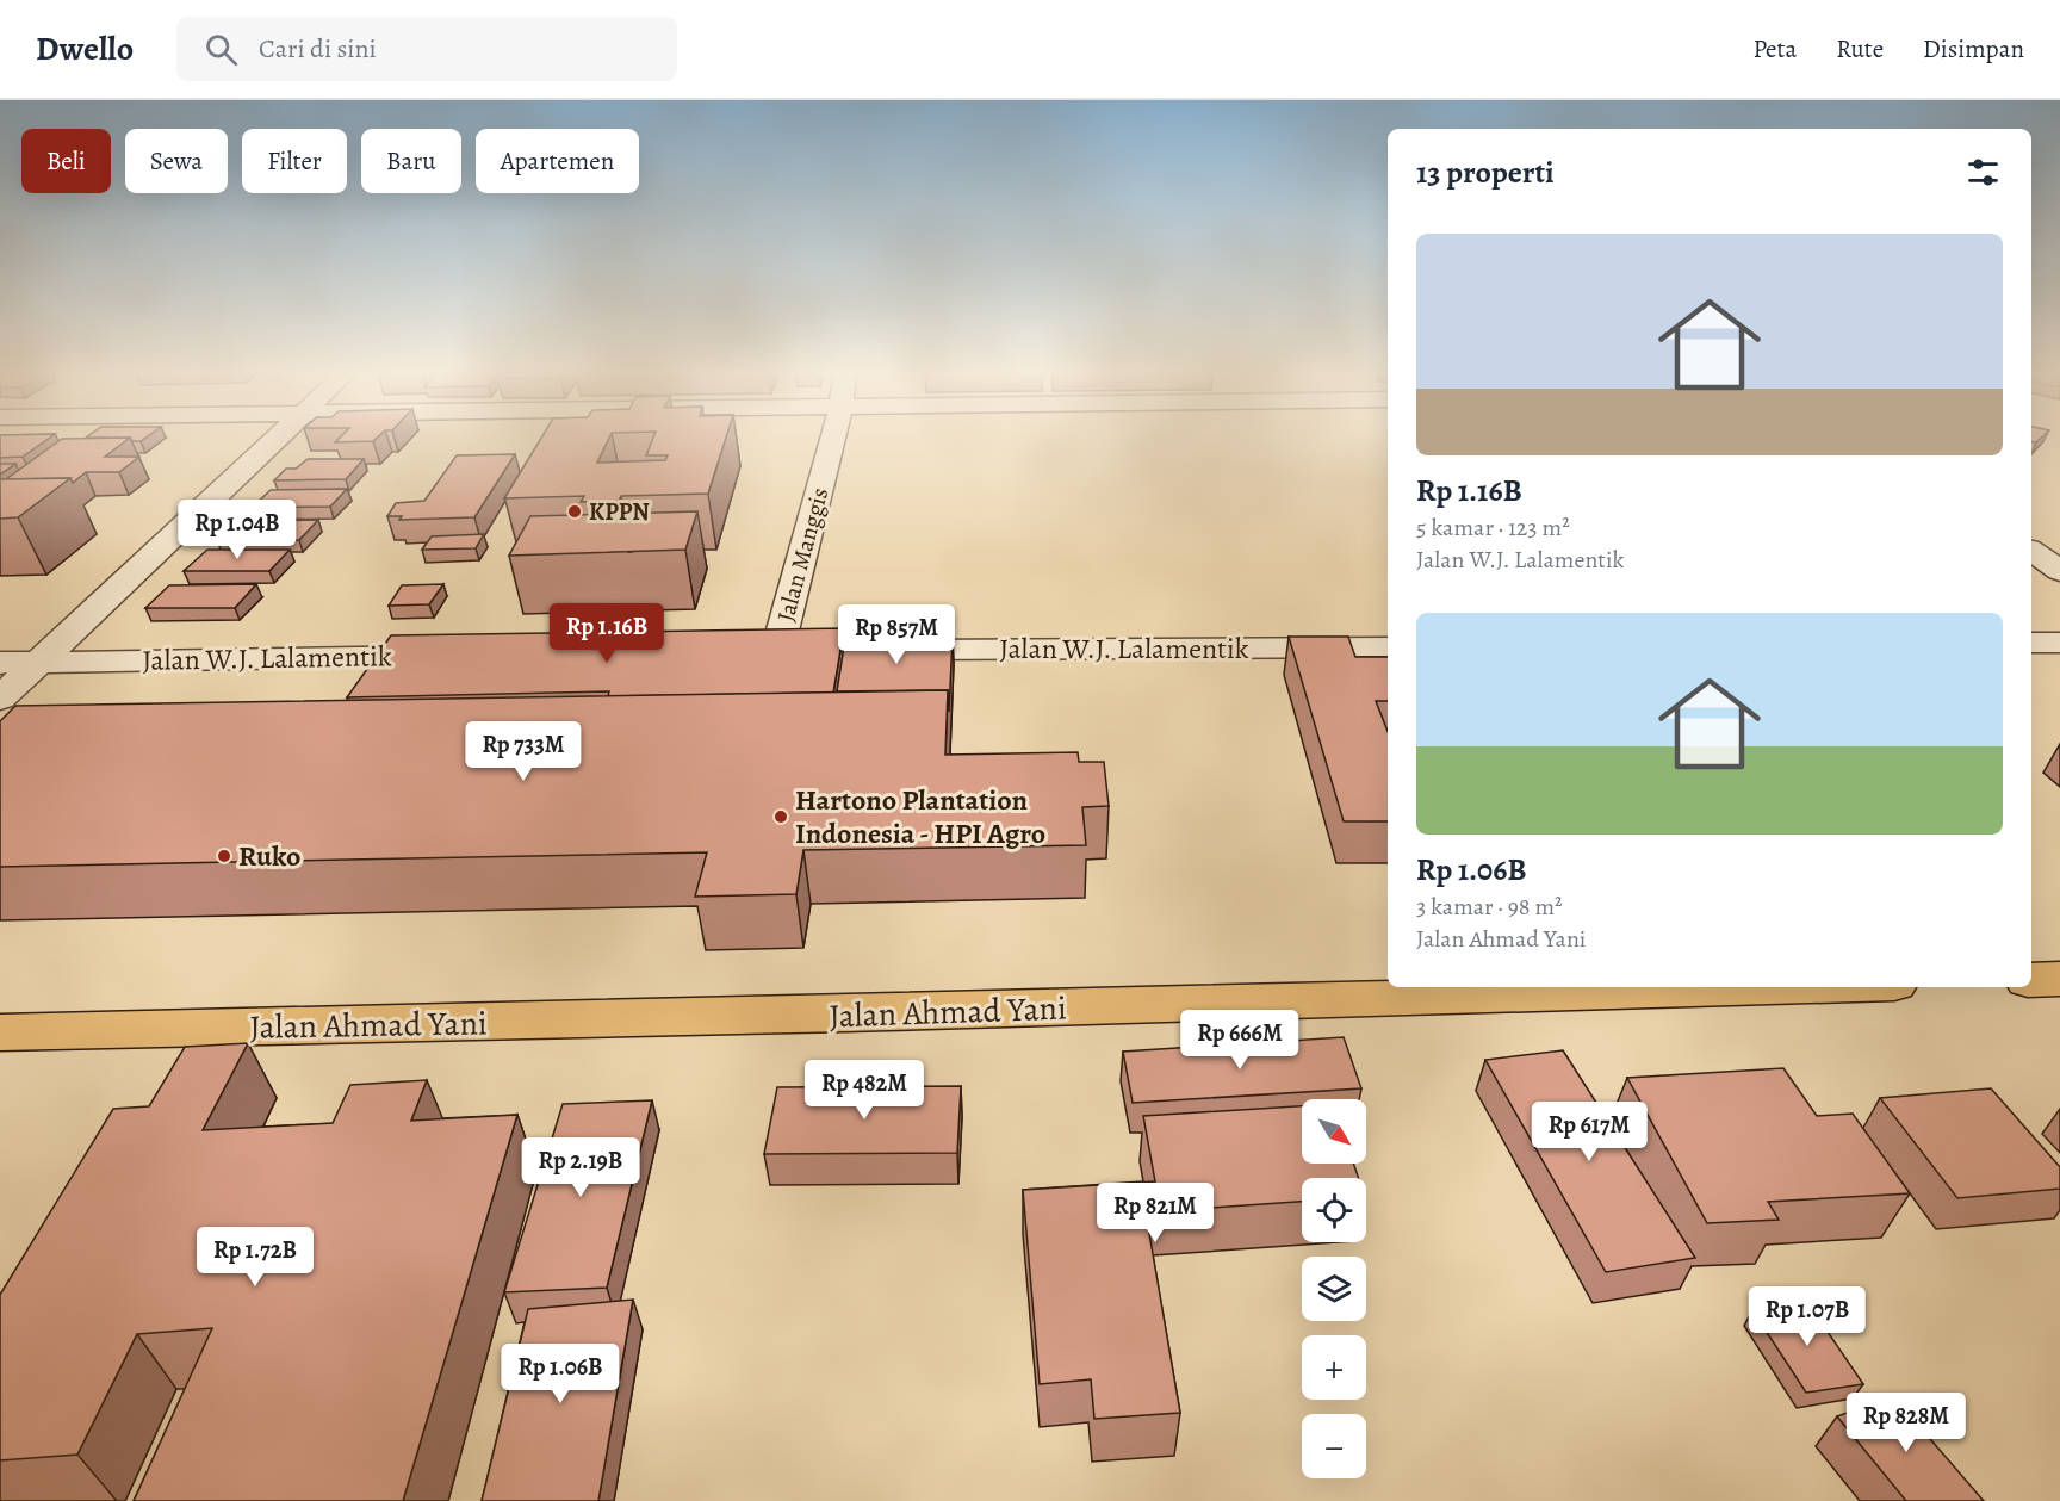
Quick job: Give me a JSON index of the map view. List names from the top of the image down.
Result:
{
  "streets": {
    "highway": ["Jalan Ahmad Yani"],
    "street": ["Jalan Manggis", "Jalan W.J. Lalamentik"]
  },
  "places": ["KPPN", "Hartono Plantation Indonesia - HPI Agro", "Ruko"],
  "north": "bottom right",
  "page": {
    "header": "Dwello",
    "search": "Cari di sini",
    "nav": ["Peta", "Rute", "Disimpan"],
    "chip": [
      "Beli",
      "Sewa",
      "Filter",
      "Baru",
      "Apartemen"
    ],
    "heading": "13 properti",
    "list": [
      {
        "name": "Rp 1.16B",
        "note": "5 kamar · 123 m² · Jalan W.J. Lalamentik"
      },
      {
        "name": "Rp 1.06B",
        "note": "3 kamar · 98 m² · Jalan Ahmad Yani"
      }
    ],
    "price": [
      "Rp 1.04B",
      "Rp 1.16B",
      "Rp 857M",
      "Rp 733M",
      "Rp 666M",
      "Rp 482M",
      "Rp 617M",
      "Rp 2.19B",
      "Rp 821M",
      "Rp 1.72B",
      "Rp 1.07B",
      "Rp 1.06B",
      "Rp 828M"
    ],
    "map_buttons": ["+", "−"]
  }
}
